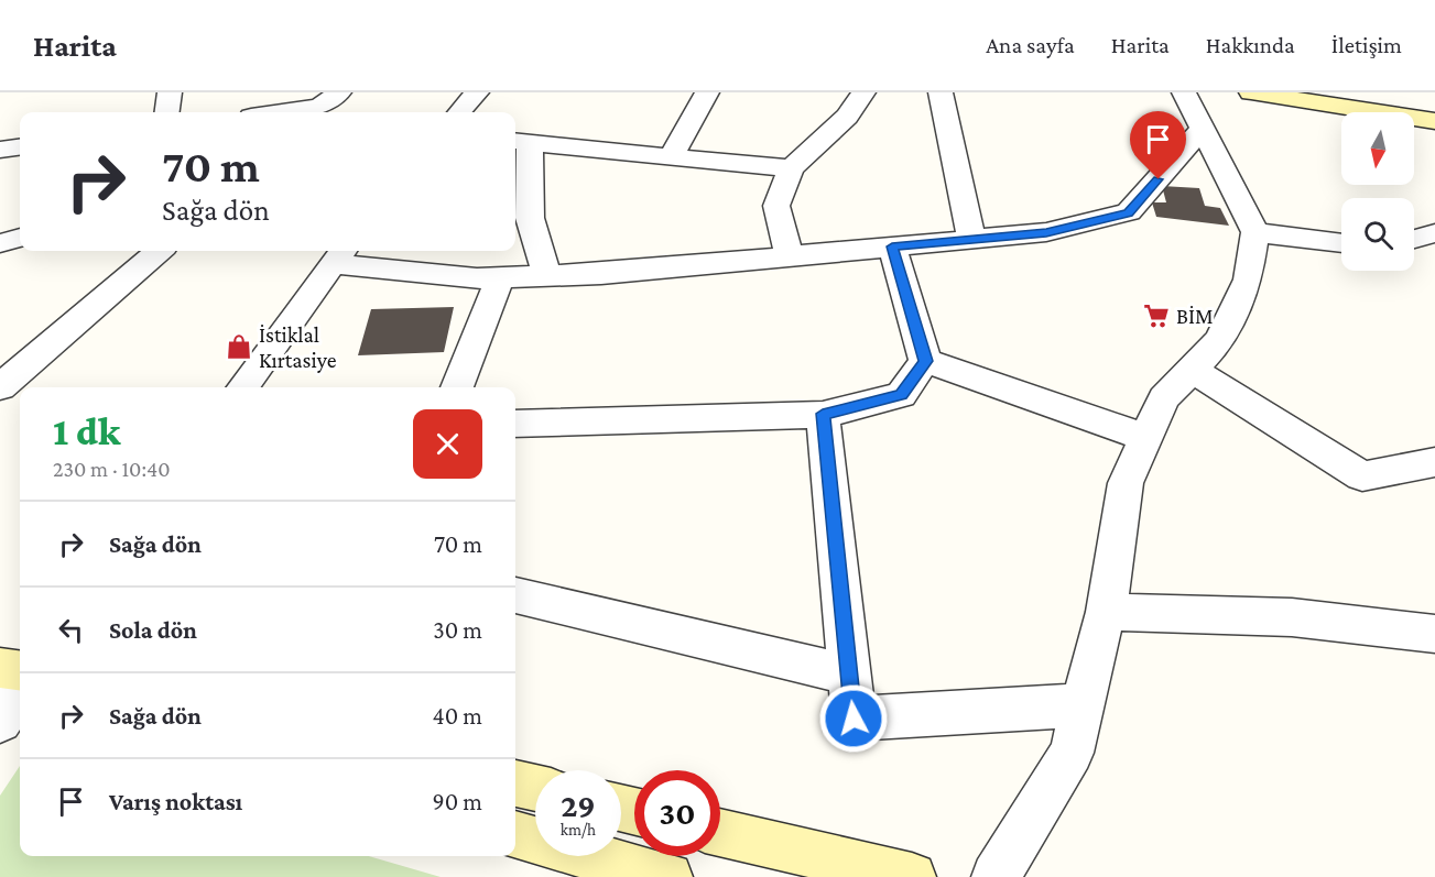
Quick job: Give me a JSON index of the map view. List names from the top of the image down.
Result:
{
  "places": {
    "supermarket": ["BİM"],
    "shop": ["İstiklal Kırtasiye"]
  },
  "north": "bottom",
  "page": {
    "header": "Harita",
    "nav": [
      "Ana sayfa",
      "Harita",
      "Hakkında",
      "İletişim"
    ],
    "turn": ["70 m", "Sağa dön"],
    "heading": ["1 dk", "230 m · 10:40"],
    "list": [
      {
        "name": "Sağa dön",
        "value": "70 m"
      },
      {
        "name": "Sola dön",
        "value": "30 m"
      },
      {
        "name": "Sağa dön",
        "value": "40 m"
      },
      {
        "name": "Varış noktası",
        "value": "90 m"
      }
    ],
    "speed": "29 km/h",
    "limit": "30"
  }
}
